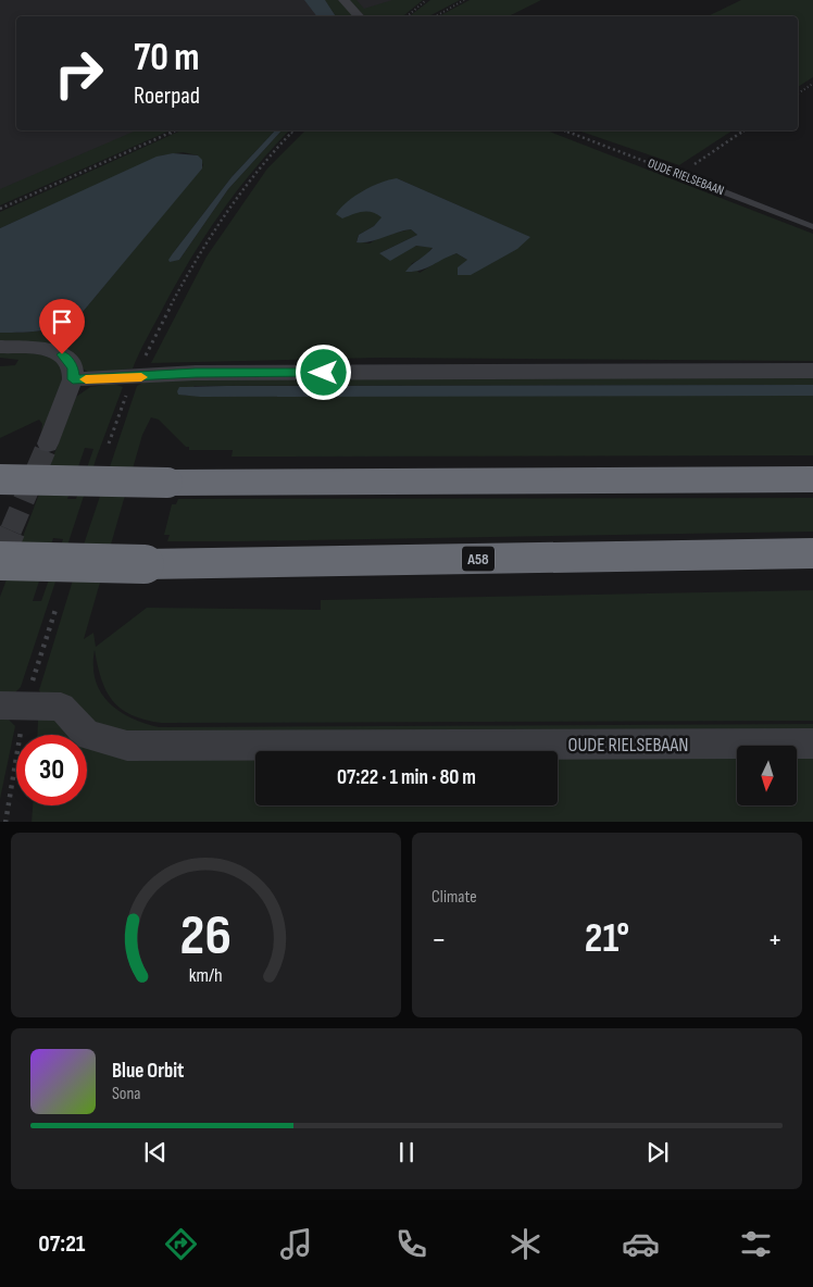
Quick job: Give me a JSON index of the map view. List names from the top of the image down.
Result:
{
  "streets": {
    "highway": ["A58"],
    "street": ["OUDE RIELSEBAAN"]
  },
  "north": "bottom",
  "page": {
    "turn": ["70 m", "Roerpad"],
    "limit": "30",
    "trip": "07:22 · 1 min · 80 m",
    "tile": "Climate",
    "heat": ["−", "21°", "+"],
    "song": ["Blue Orbit", "Sona"],
    "tabs": "07:21",
    "gauge": ["26", "km/h"]
  }
}
